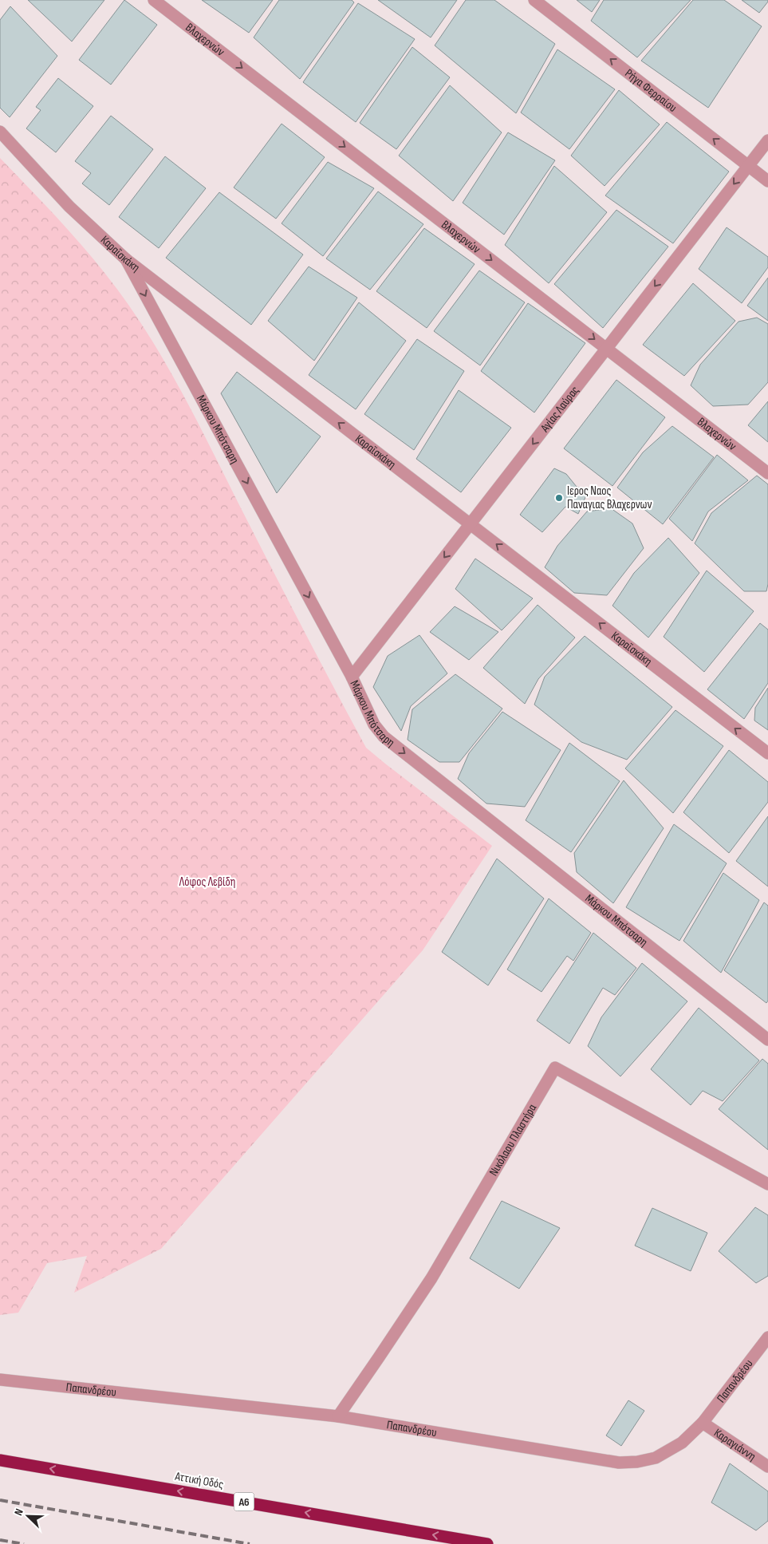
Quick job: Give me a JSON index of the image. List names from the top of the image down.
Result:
{
  "streets": {
    "highway": ["Αττική Οδός", "Α6"],
    "street": [
      "Βλαχερνών",
      "Ρήγα Φερραίου",
      "Καραϊσκάκη",
      "Αγίας Λαύρας",
      "Μάρκου Μπότσαρη",
      "Νικόλαου Πλαστήρα",
      "Παπανδρέου",
      "Καραγιάννη"
    ]
  },
  "crossings": [
    ["Βλαχερνών", "Αγίας Λαύρας"],
    ["Ρήγα Φερραίου", "Αγίας Λαύρας"],
    ["Καραϊσκάκη", "Αγίας Λαύρας"],
    ["Καραϊσκάκη", "Μάρκου Μπότσαρη"],
    ["Αγίας Λαύρας", "Μάρκου Μπότσαρη"],
    ["Νικόλαου Πλαστήρα", "Παπανδρέου"],
    ["Παπανδρέου", "Καραγιάννη"]
  ],
  "one_way": [
    "Βλαχερνών",
    "Ρήγα Φερραίου",
    "Καραϊσκάκη",
    "Αγίας Λαύρας",
    "Μάρκου Μπότσαρη",
    "Αττική Οδός"
  ],
  "parks": ["Λόφος Λεβίδη"],
  "places": ["Ιερος Ναος Παναγιας Βλαχερνων"],
  "north": "top left"
}
